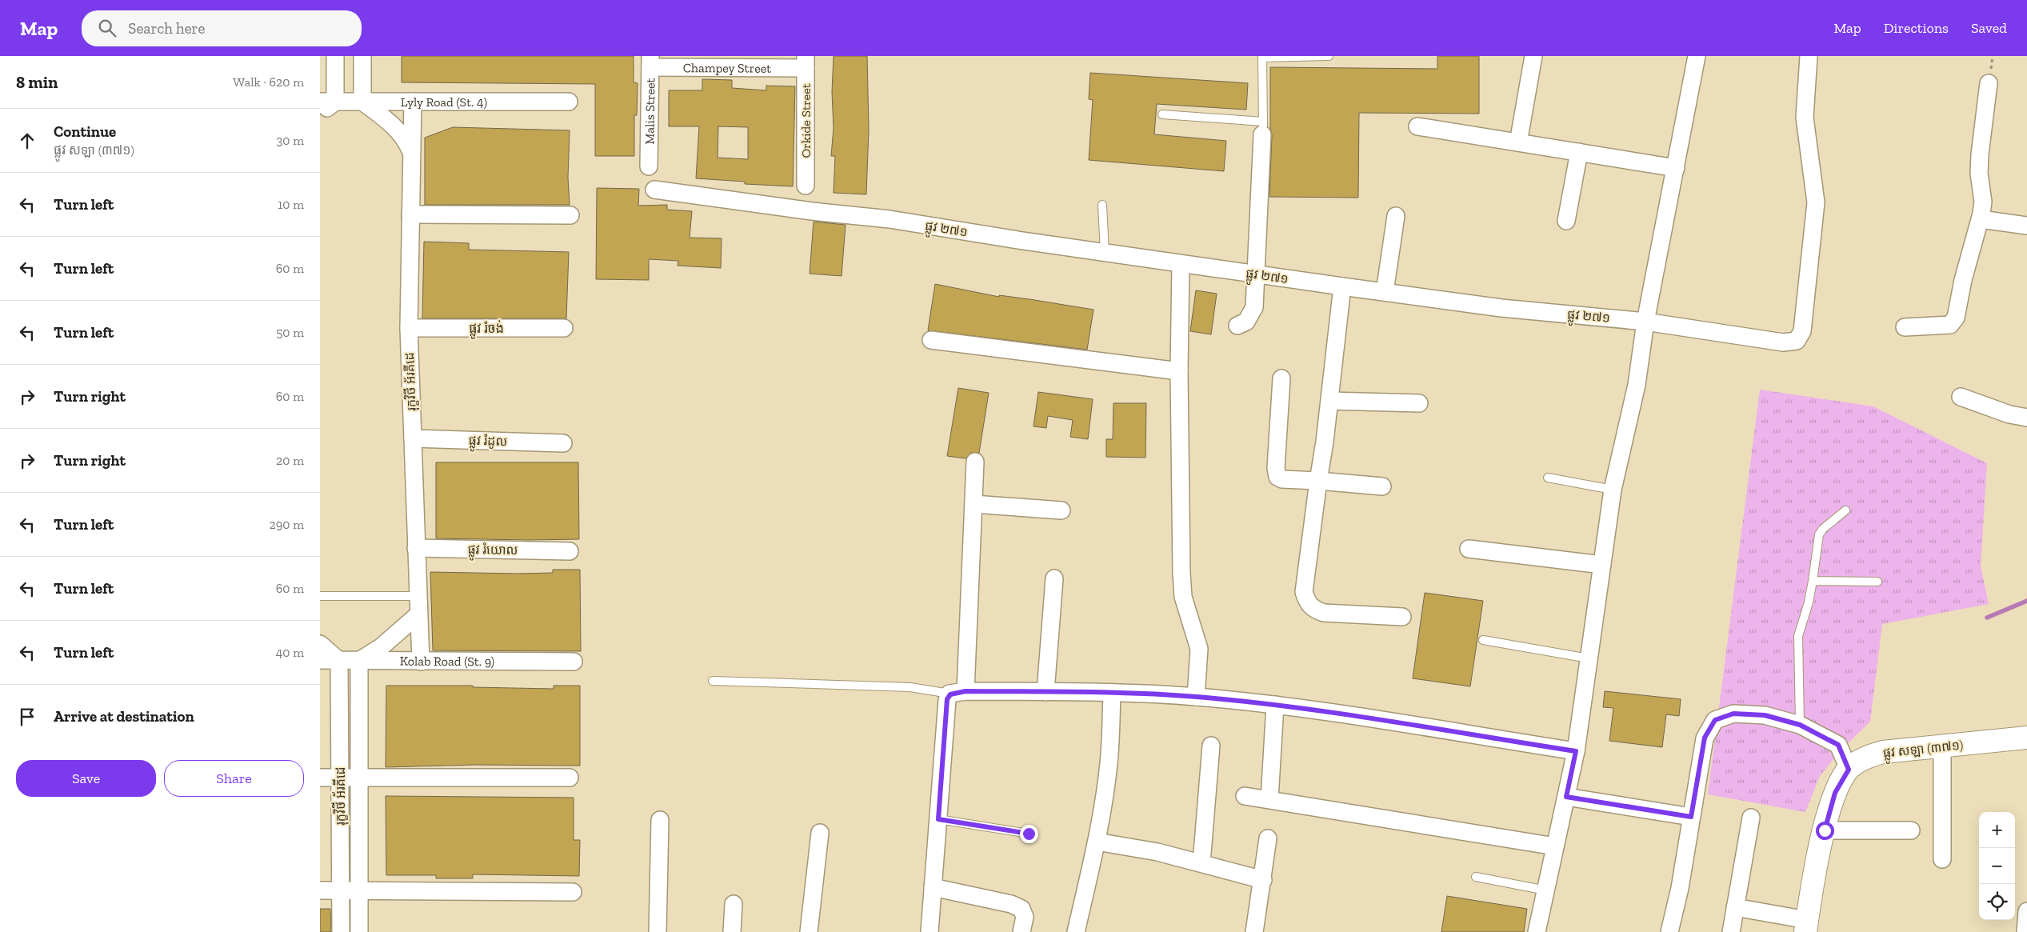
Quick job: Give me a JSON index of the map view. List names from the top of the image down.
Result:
{
  "streets": {
    "street": [
      "Champey Street",
      "Lyly Road (St. 4)",
      "Malis Street",
      "Orkide Street",
      "ផ្លូវ ២៧១",
      "ផ្លូវ រំចង់",
      "រុក្ខវិថី អ័រគីដេ",
      "ផ្លូវ រំដូល",
      "ផ្លូវ រំយោល",
      "Kolab Road (St. 9)",
      "ផ្លូវ សឡា (៣៧១)"
    ]
  },
  "crossings": [
    ["Champey Street", "Malis Street"],
    ["Champey Street", "Orkide Street"],
    ["Lyly Road (St. 4)", "រុក្ខវិថី អ័រគីដេ"],
    ["ផ្លូវ រំចង់", "រុក្ខវិថី អ័រគីដេ"],
    ["រុក្ខវិថី អ័រគីដេ", "ផ្លូវ រំដូល"],
    ["រុក្ខវិថី អ័រគីដេ", "ផ្លូវ រំយោល"],
    ["រុក្ខវិថី អ័រគីដេ", "Kolab Road (St. 9)"]
  ],
  "page": {
    "header": "Map",
    "search": "Search here",
    "nav": ["Map", "Directions", "Saved"],
    "heading": ["8 min", "Walk · 620 m"],
    "list": [
      ["Continue", "ផ្លូវ សឡា (៣៧១)", "30 m"],
      ["Turn left", "10 m"],
      ["Turn left", "60 m"],
      ["Turn left", "50 m"],
      ["Turn right", "60 m"],
      ["Turn right", "20 m"],
      ["Turn left", "290 m"],
      ["Turn left", "60 m"],
      ["Turn left", "40 m"],
      "Arrive at destination"
    ],
    "buttons": ["Save", "Share"],
    "map_buttons": ["+", "−"]
  }
}
